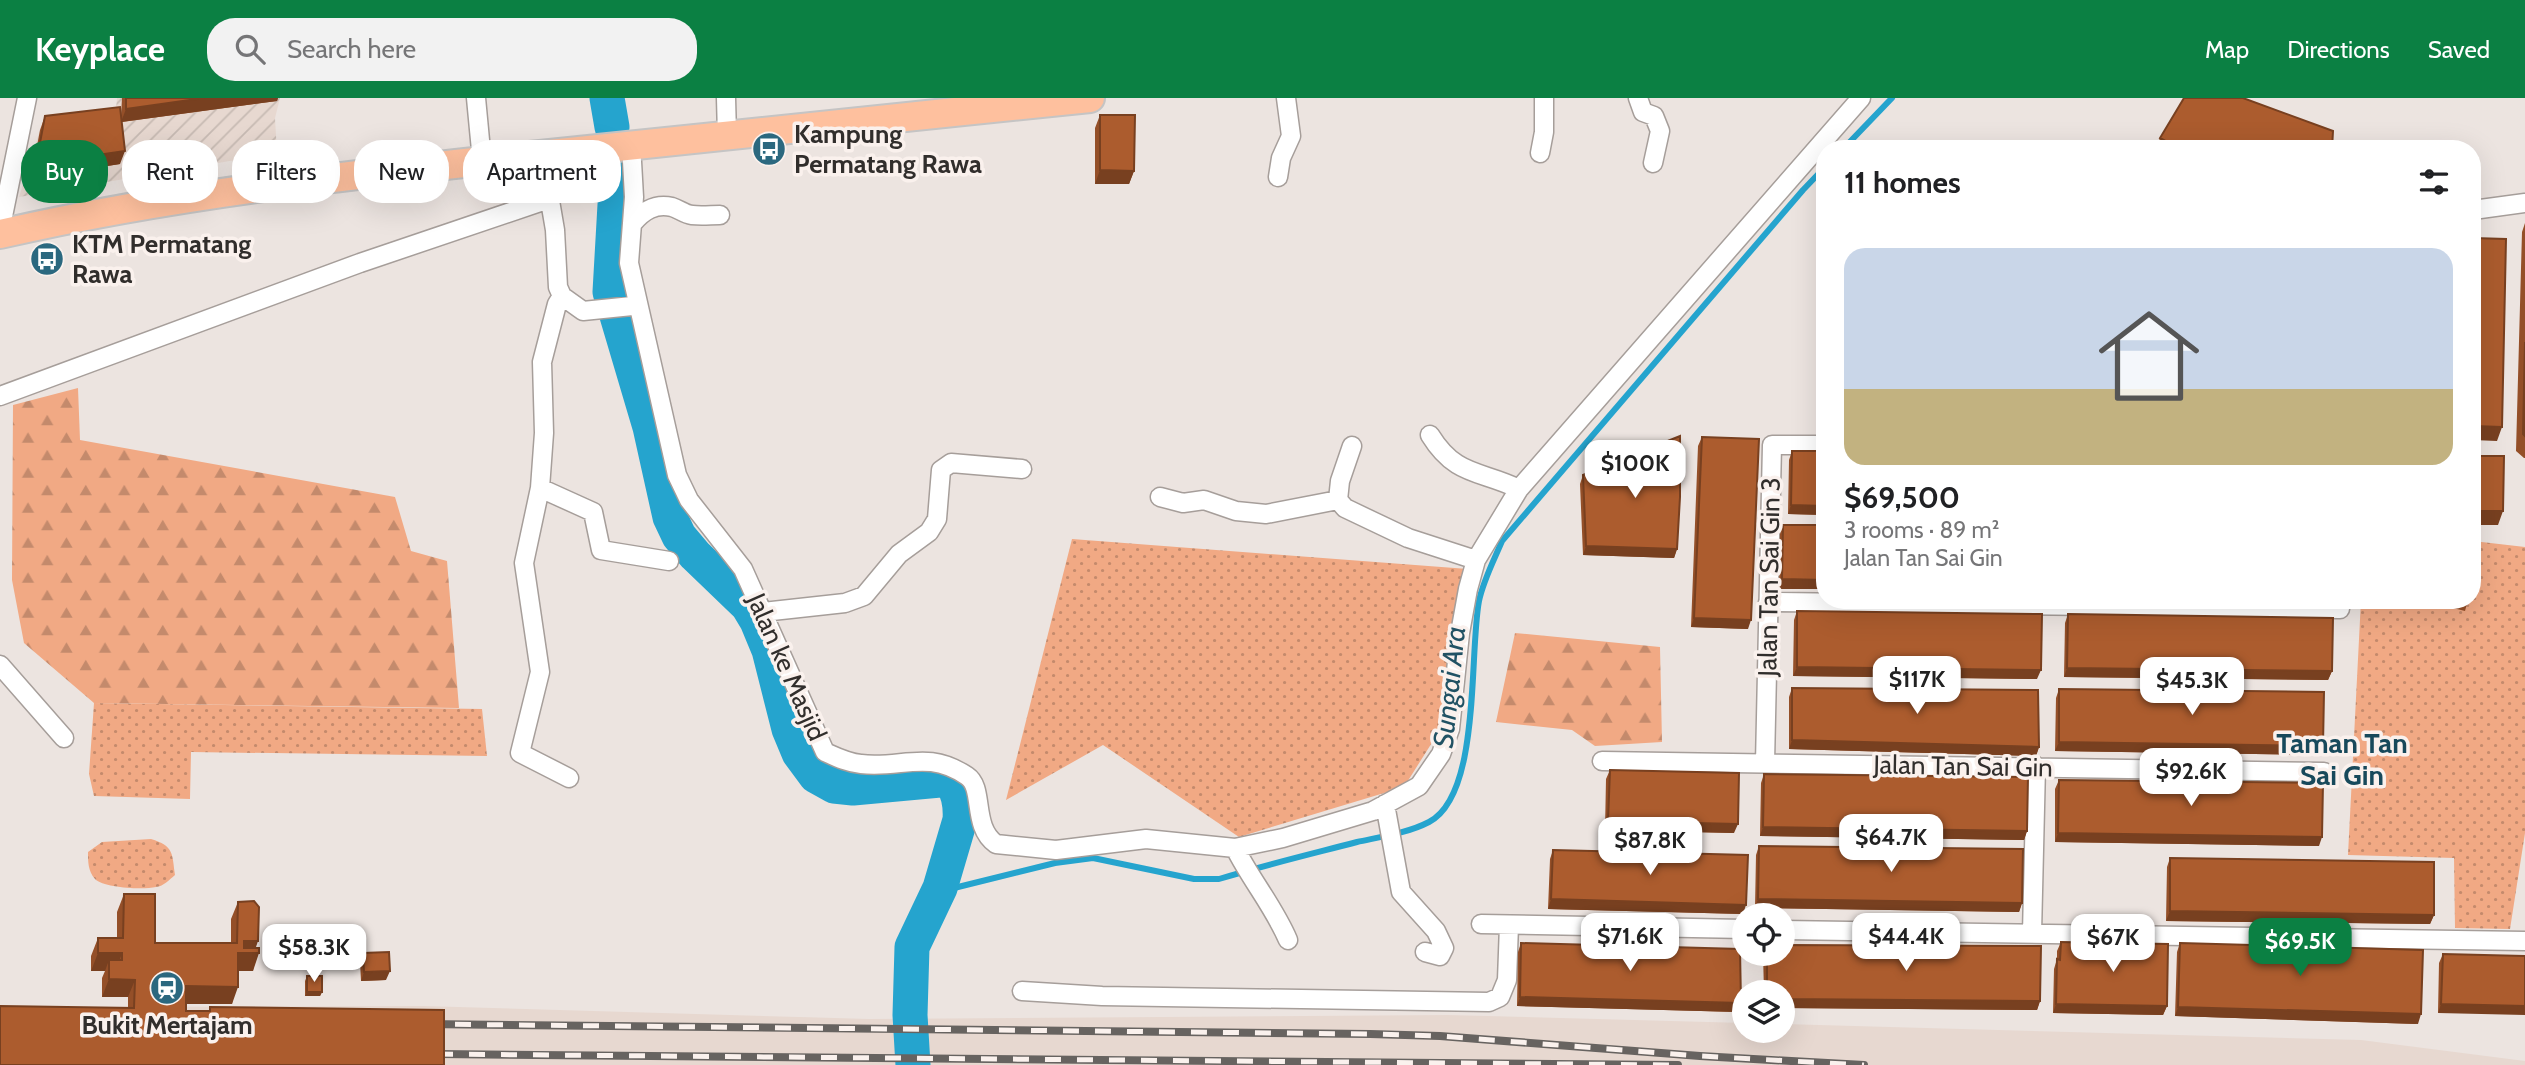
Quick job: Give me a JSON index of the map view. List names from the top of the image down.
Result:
{
  "streets": {
    "street": ["Jalan Tan Sai Gin 3", "Jalan ke Masjid", "Jalan Tan Sai Gin"]
  },
  "crossings": [
    ["Jalan Tan Sai Gin 3", "Jalan Tan Sai Gin"]
  ],
  "districts": ["Taman Tan Sai Gin"],
  "water": ["Sungai Ara"],
  "places": {
    "bus stop": ["Kampung Permatang Rawa", "KTM Permatang Rawa"],
    "station": ["Bukit Mertajam"]
  },
  "page": {
    "header": "Keyplace",
    "search": "Search here",
    "nav": ["Map", "Directions", "Saved"],
    "chip": [
      "Buy",
      "Rent",
      "Filters",
      "New",
      "Apartment"
    ],
    "heading": "11 homes",
    "list": [
      {
        "name": "$69,500",
        "note": "3 rooms · 89 m² · Jalan Tan Sai Gin"
      }
    ],
    "price": [
      "$100K",
      "$117K",
      "$45.3K",
      "$92.6K",
      "$64.7K",
      "$87.8K",
      "$71.6K",
      "$44.4K",
      "$67K",
      "$69.5K",
      "$58.3K"
    ]
  }
}
